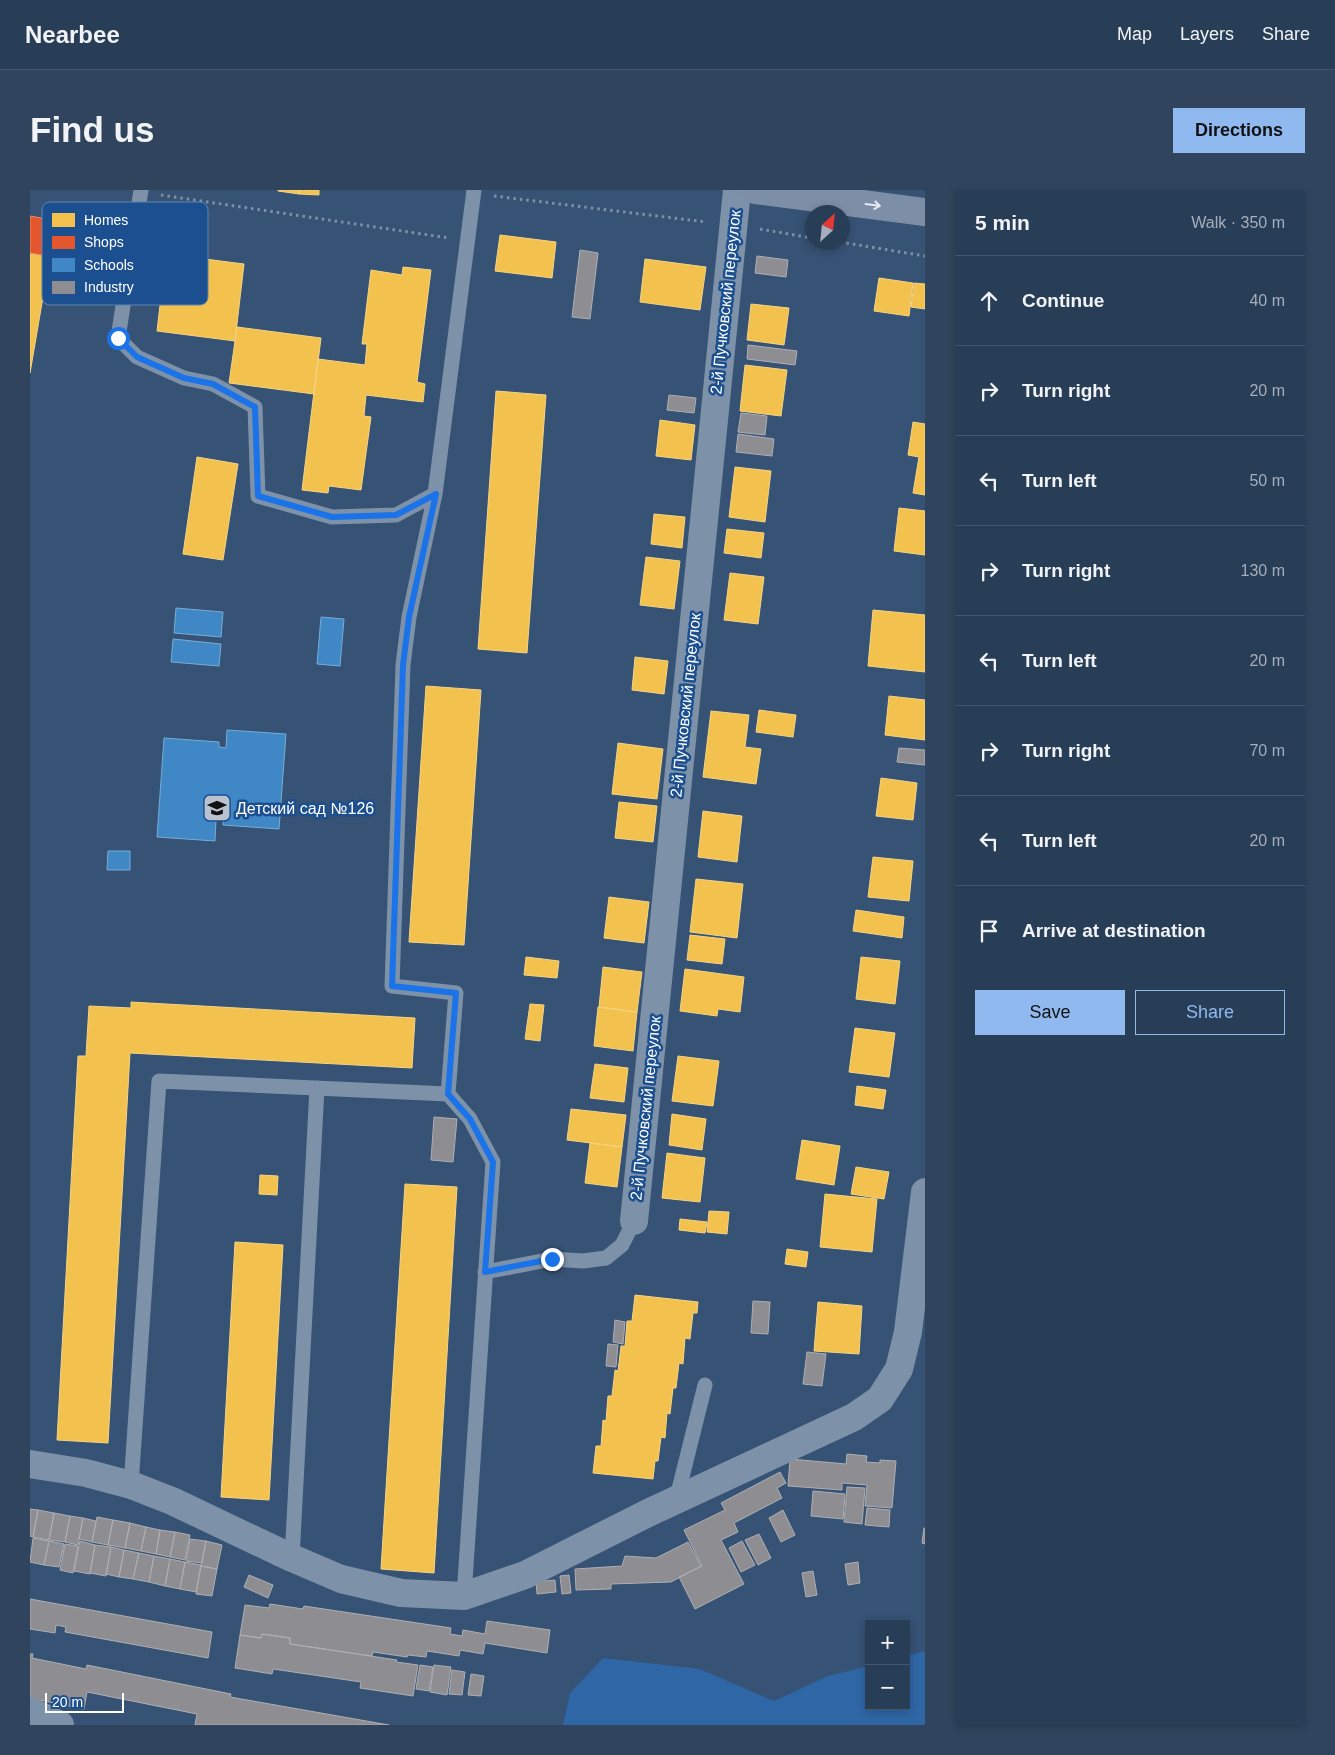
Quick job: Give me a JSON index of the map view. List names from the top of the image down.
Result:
{
  "streets": {
    "street": ["2-й Пучковский переулок"]
  },
  "places": {
    "school or university": ["Детский сад №126"]
  },
  "legend": [
    "Homes",
    "Shops",
    "Schools",
    "Industry"
  ],
  "scale_bar": "20 m",
  "north": "top right",
  "page": {
    "header": "Nearbee",
    "nav": ["Map", "Layers", "Share"],
    "buttons": [
      "Directions",
      ["Save", "Share"]
    ],
    "title": "Find us",
    "heading": ["5 min", "Walk · 350 m"],
    "list": [
      ["Continue", "40 m"],
      ["Turn right", "20 m"],
      ["Turn left", "50 m"],
      ["Turn right", "130 m"],
      ["Turn left", "20 m"],
      ["Turn right", "70 m"],
      ["Turn left", "20 m"],
      "Arrive at destination"
    ],
    "map_buttons": ["+", "−"],
    "scale": "20 m"
  }
}
